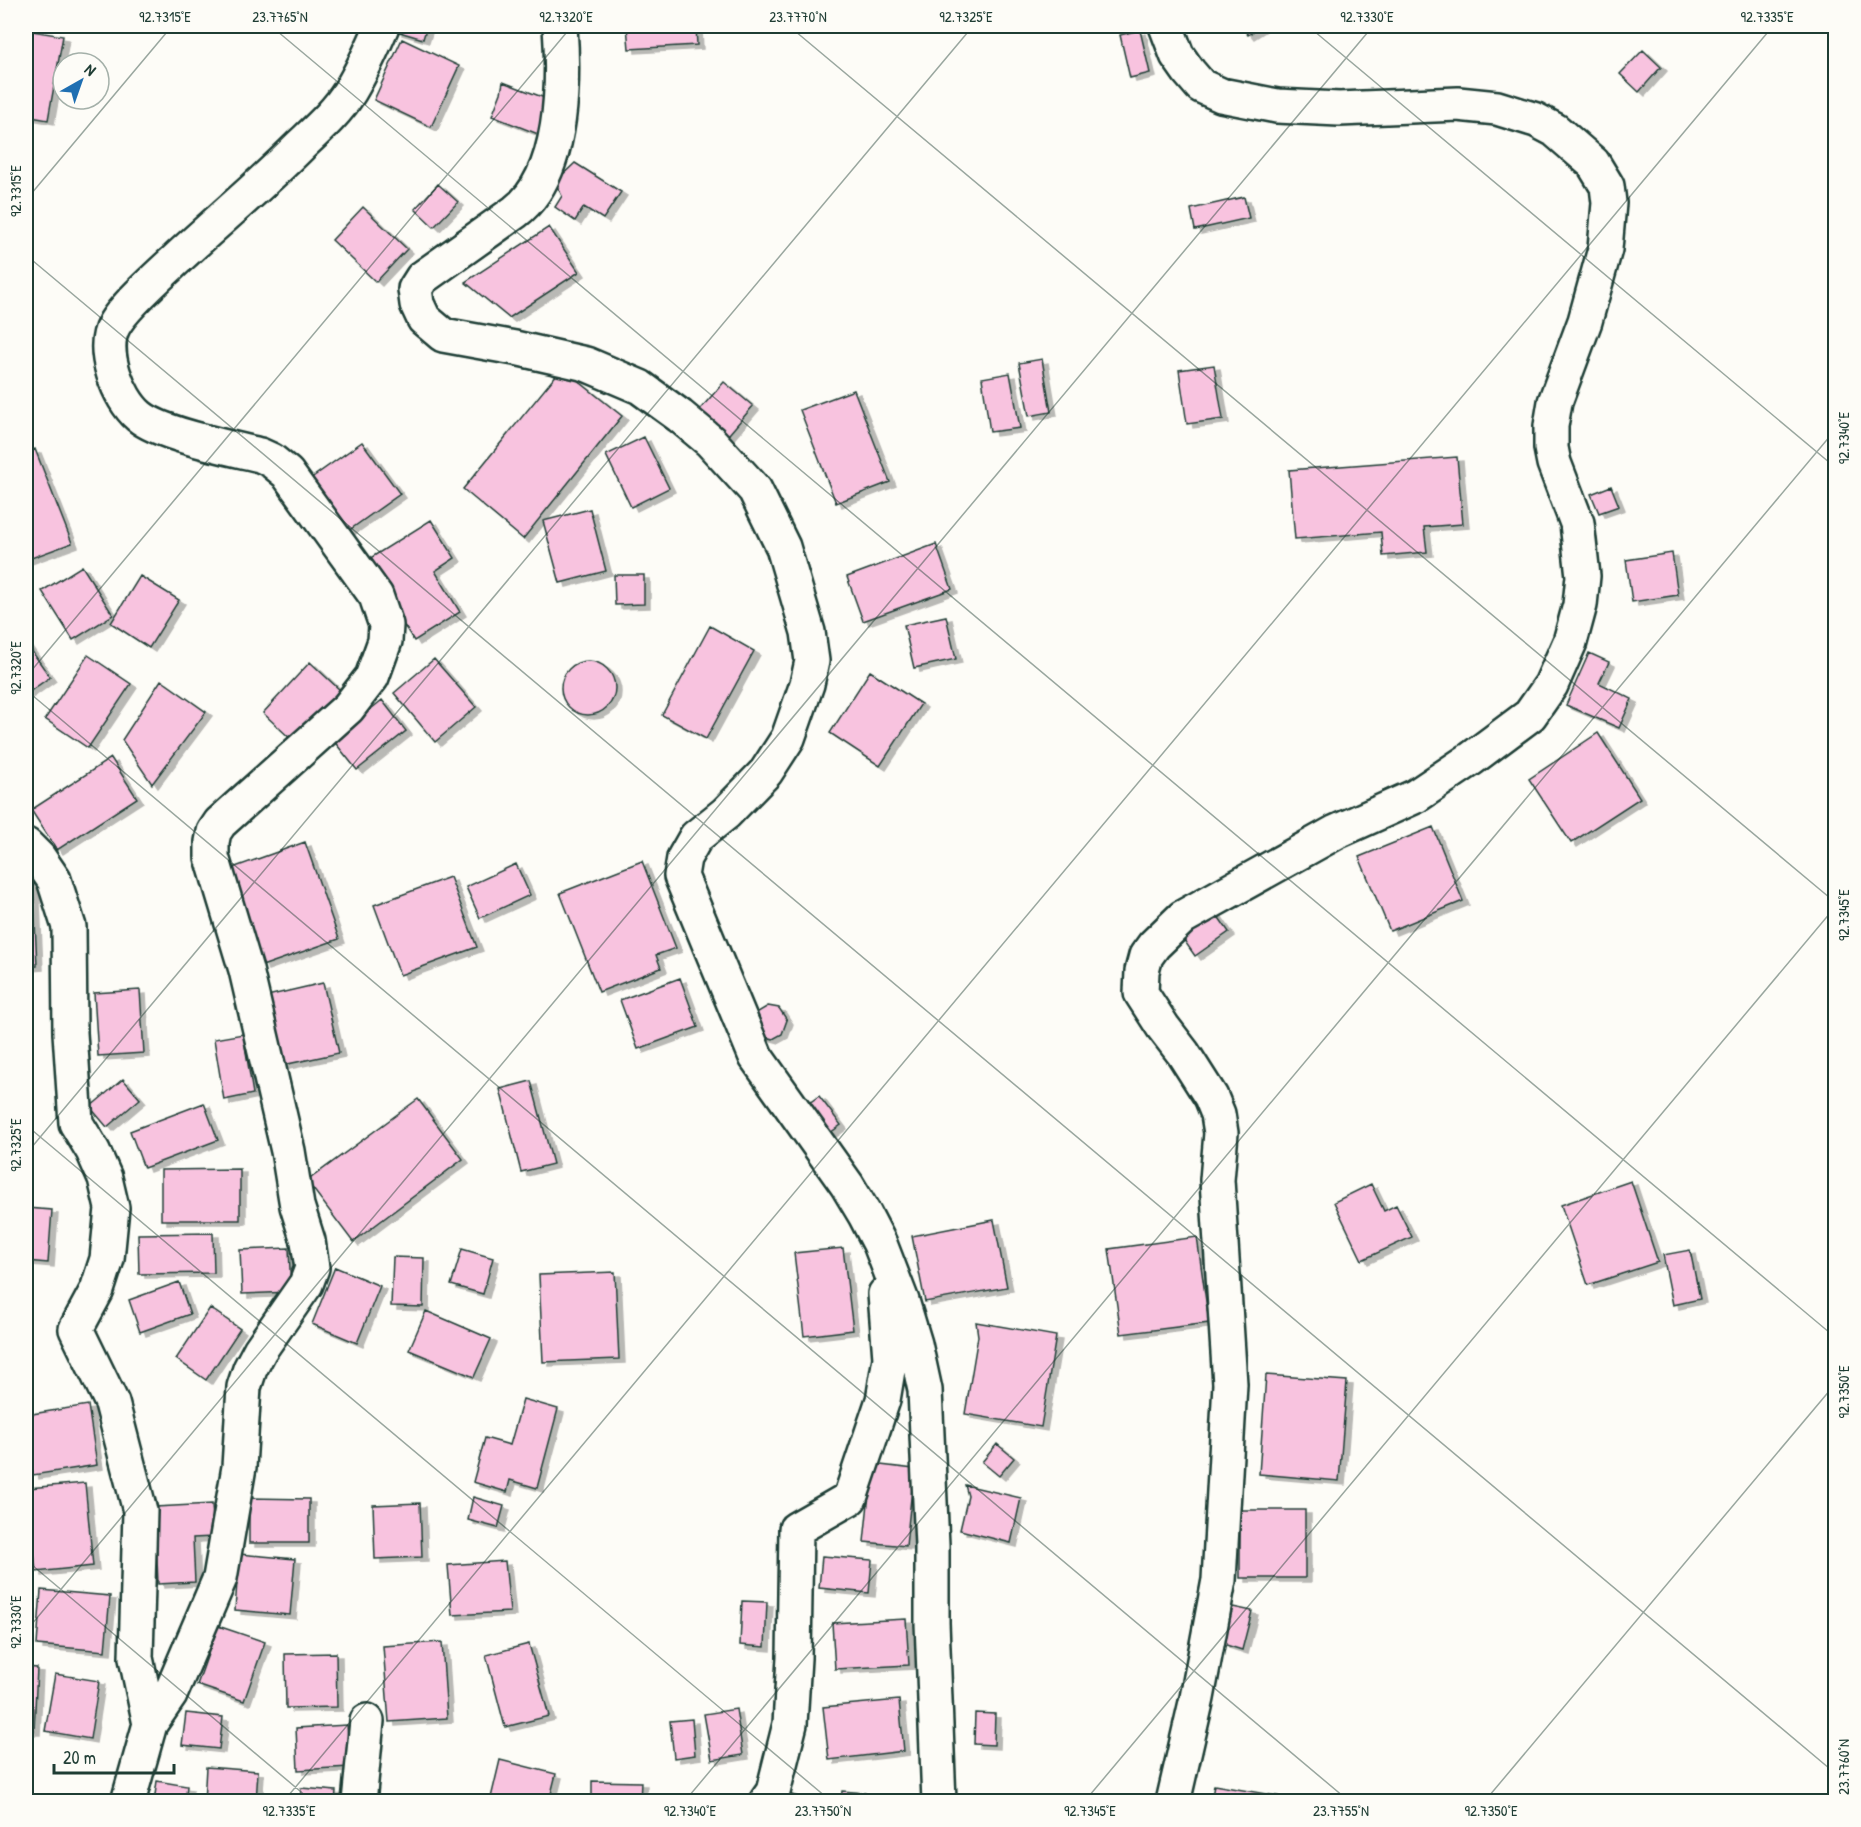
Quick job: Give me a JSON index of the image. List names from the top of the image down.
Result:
{
  "scale_bar": "20 m",
  "north": "top right",
  "coordinates": [
    "92.7315°E",
    "23.7765°N",
    "92.7320°E",
    "23.7770°N",
    "92.7325°E",
    "92.7330°E",
    "92.7335°E",
    "92.7340°E",
    "92.7345°E",
    "92.7350°E",
    "23.7760°N",
    "23.7750°N",
    "23.7755°N"
  ]
}
